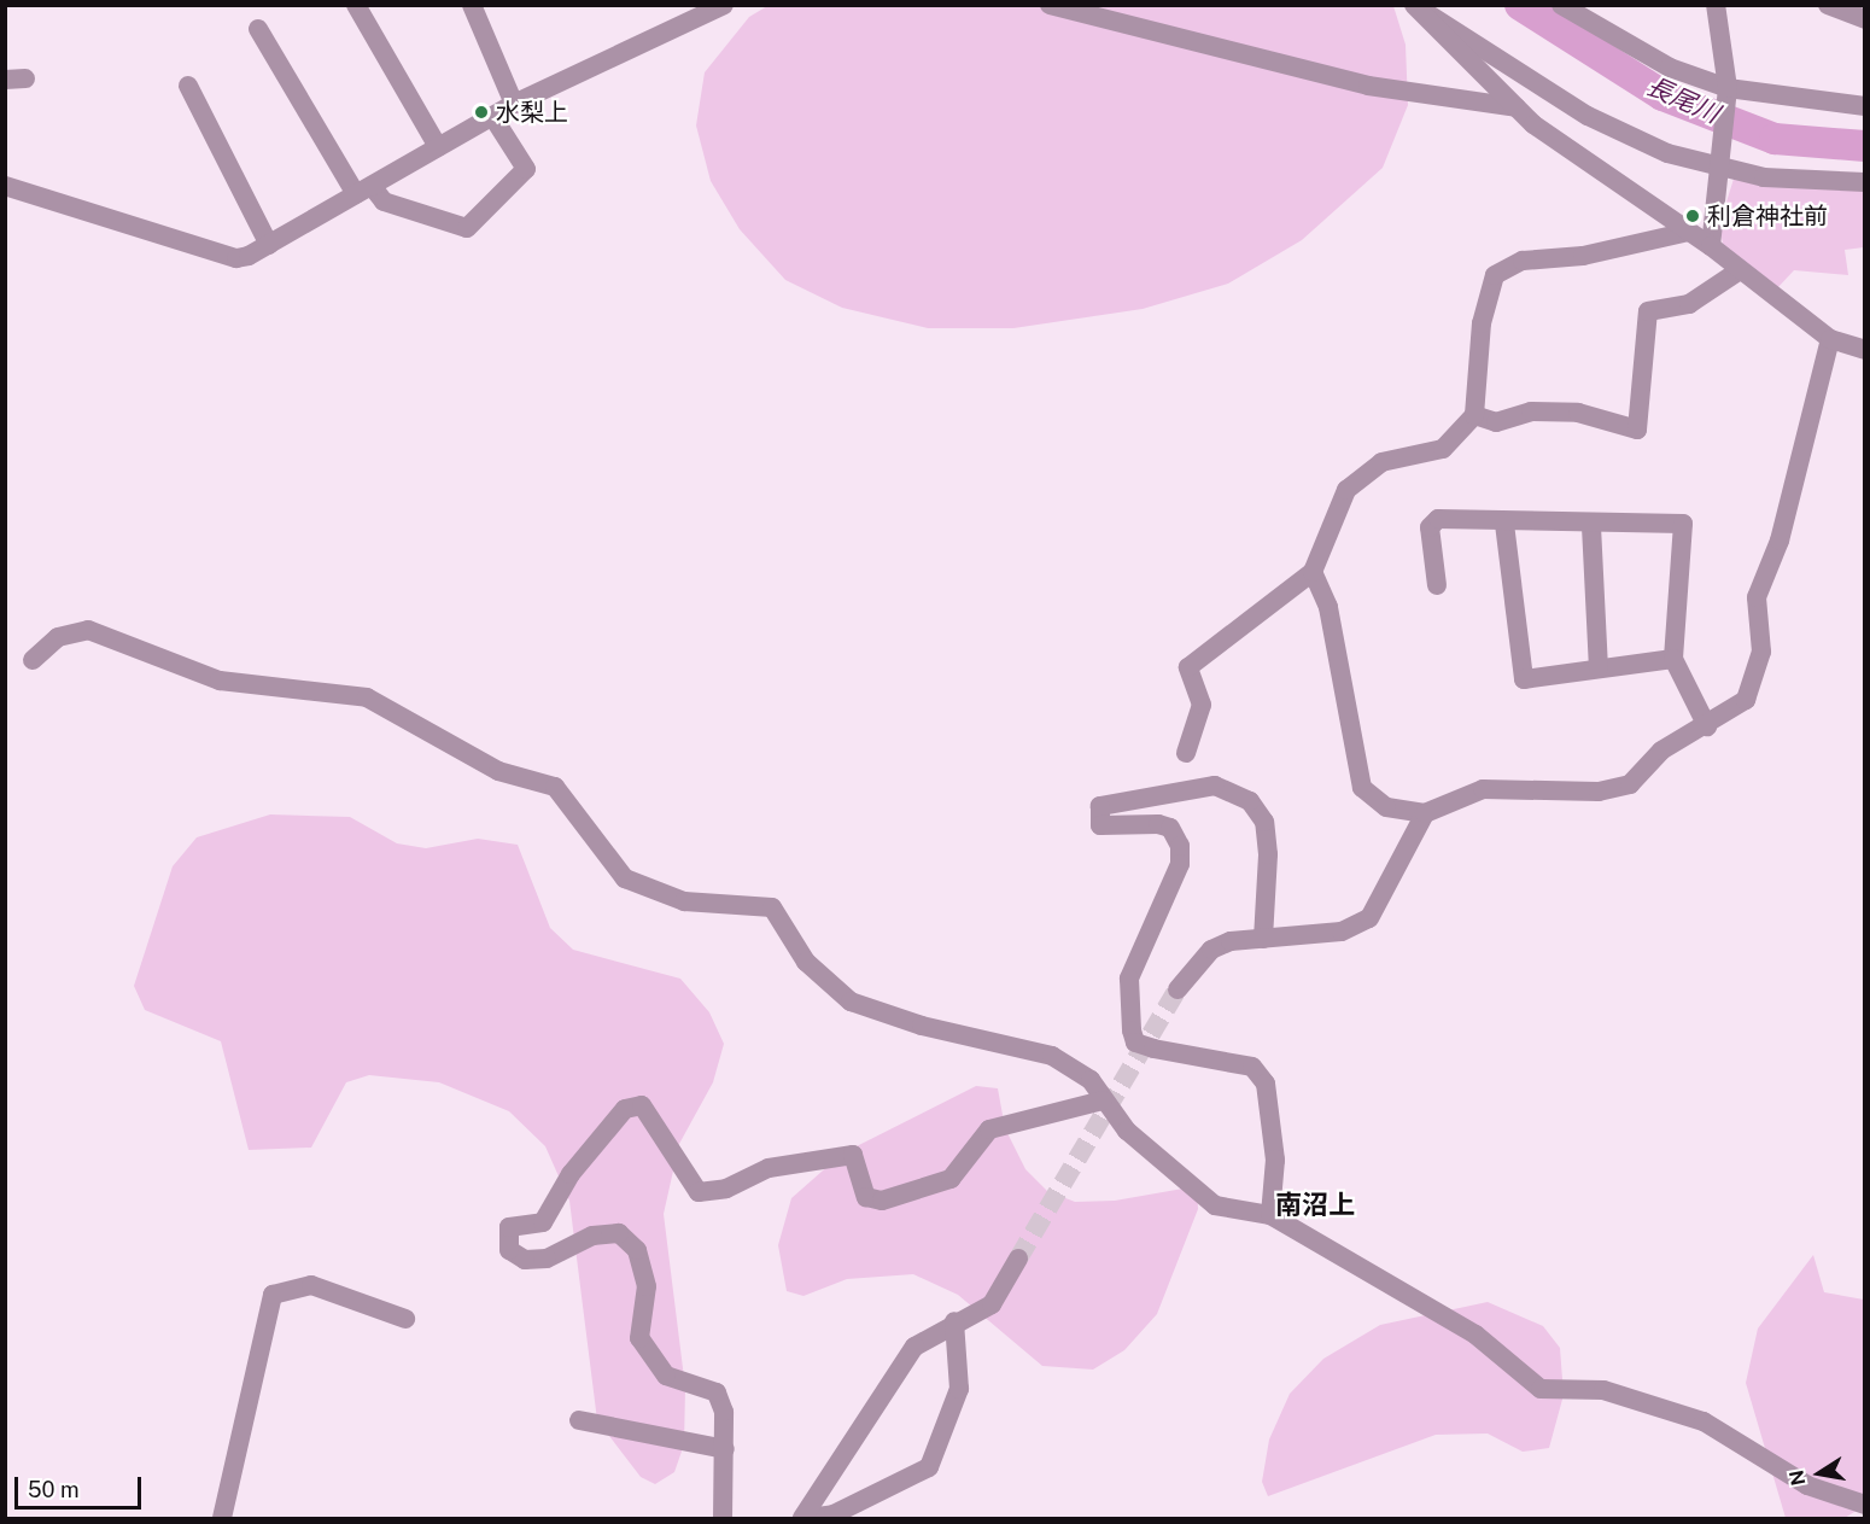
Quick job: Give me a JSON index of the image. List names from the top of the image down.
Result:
{
  "districts": ["南沼上"],
  "water": ["長尾川"],
  "places": ["水梨上", "利倉神社前"],
  "scale_bar": "50 m",
  "north": "left"
}
